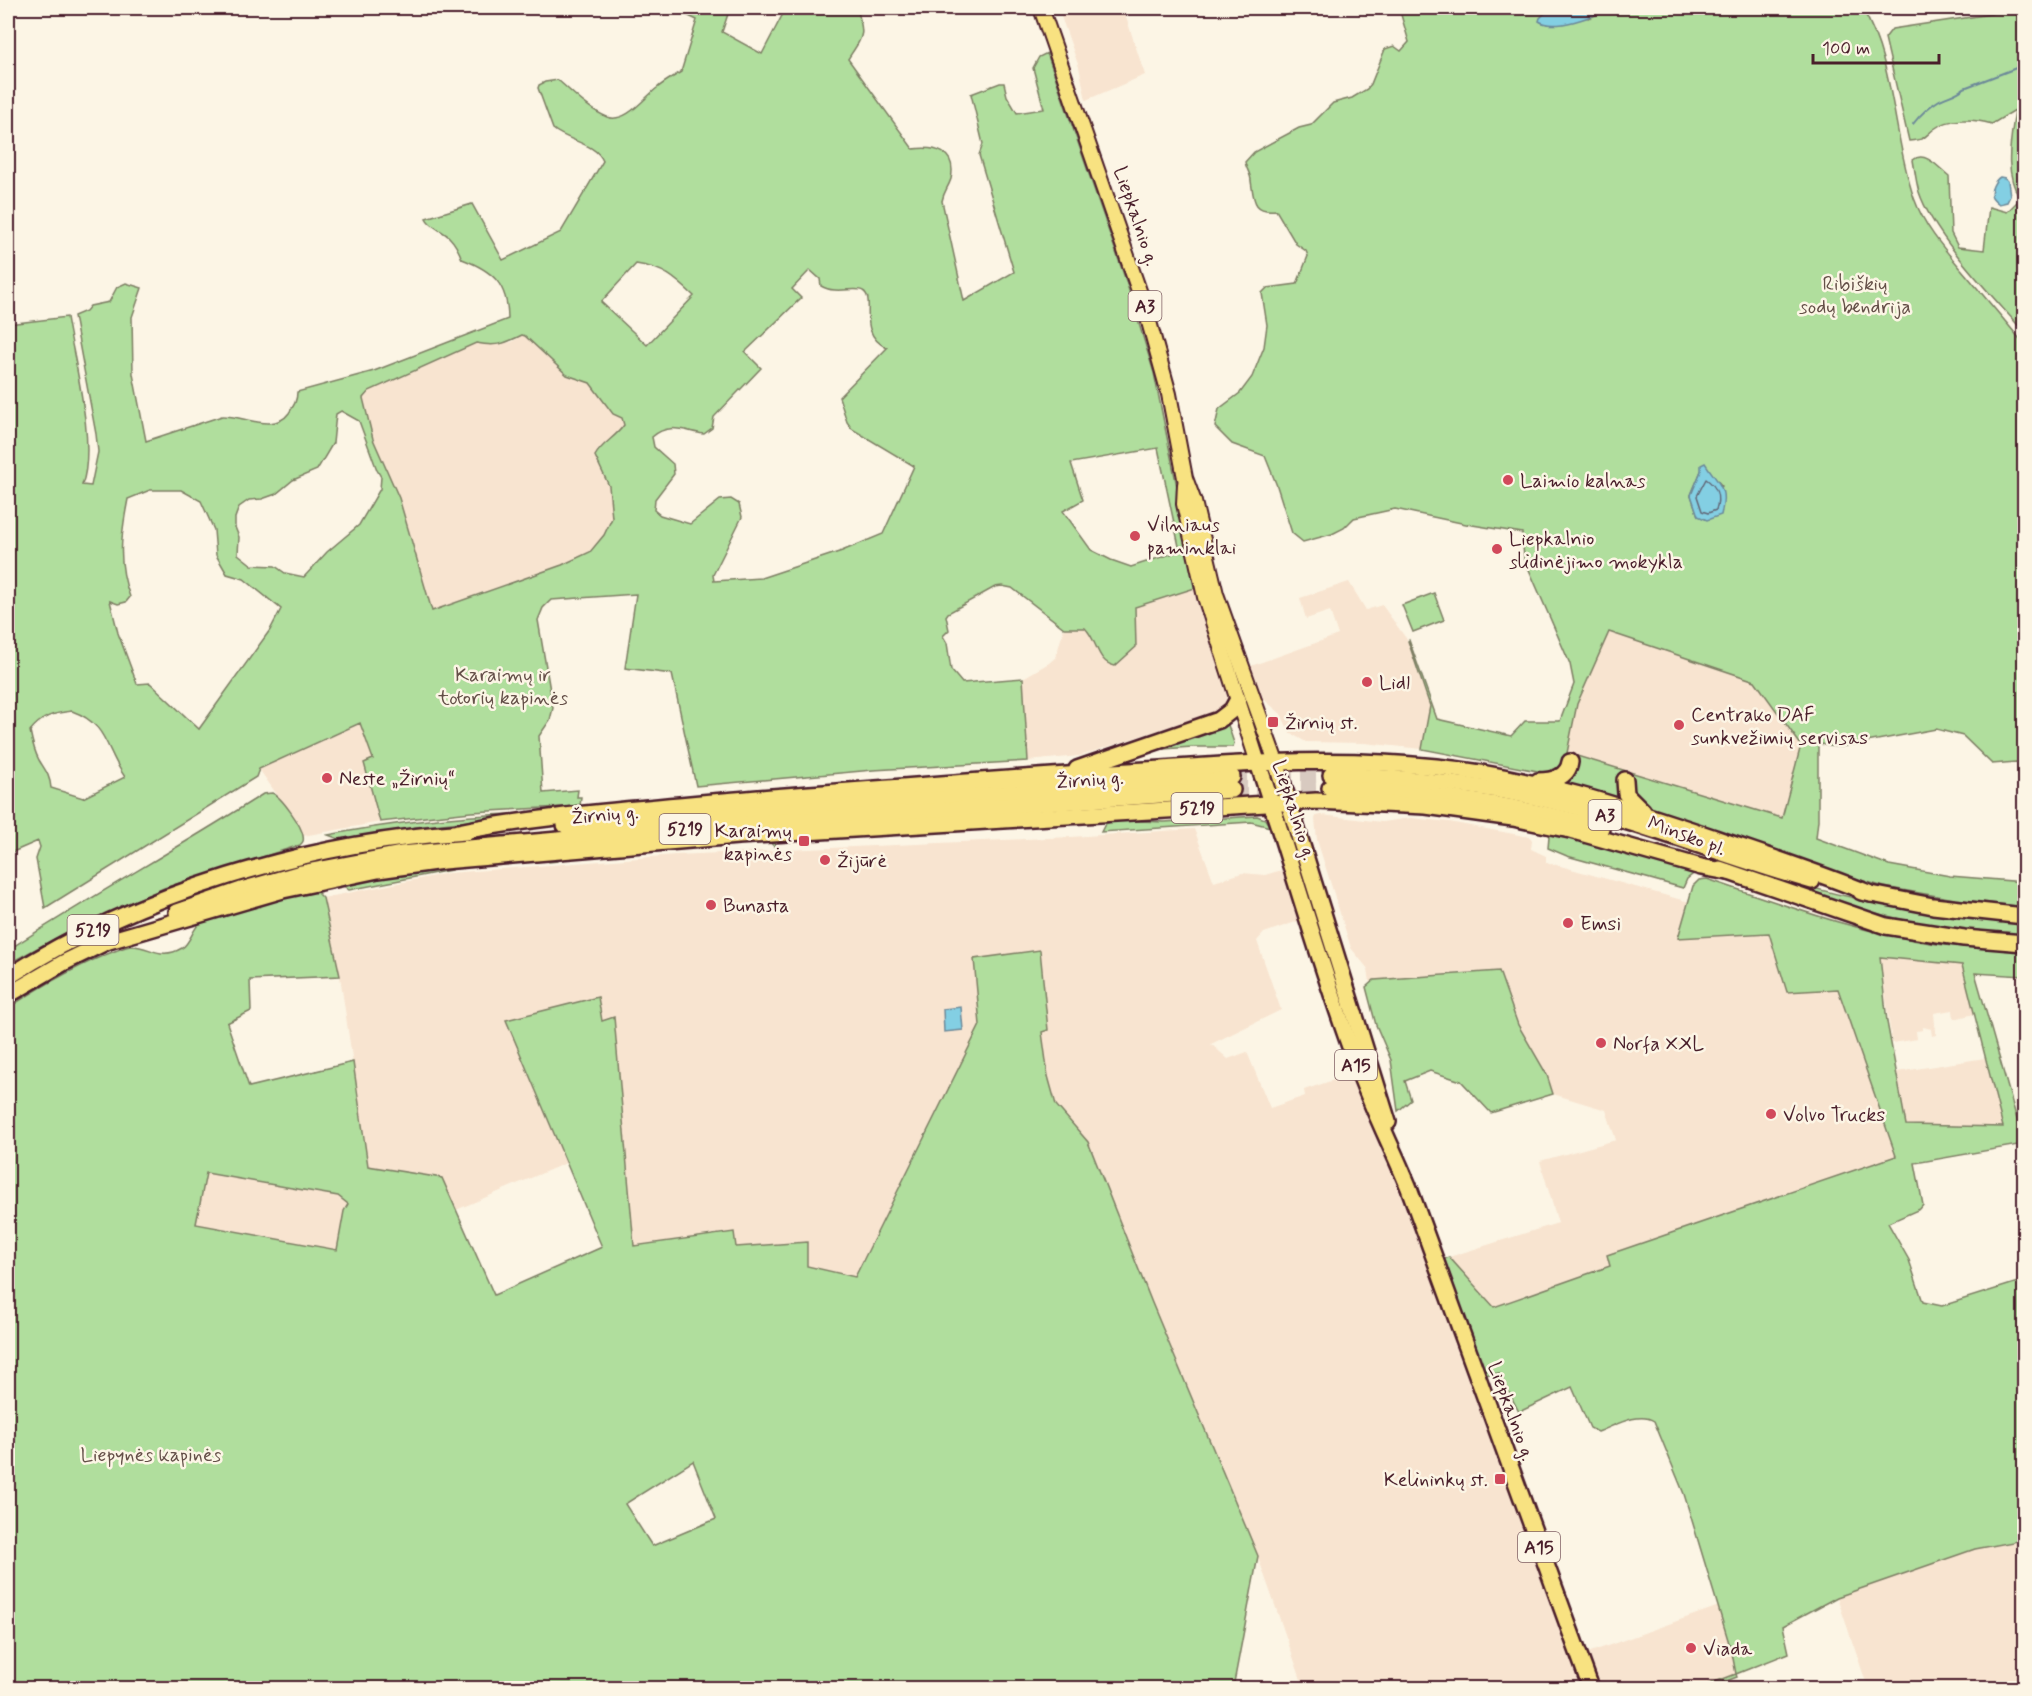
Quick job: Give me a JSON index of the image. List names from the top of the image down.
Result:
{
  "streets": {
    "highway": [
      "Liepkalnio g.",
      "A3",
      "Žirnių g.",
      "5219",
      "Minsko pl.",
      "A15"
    ]
  },
  "crossings": [
    ["Liepkalnio g.", "A3"],
    ["Liepkalnio g.", "5219"],
    ["A3", "5219"],
    ["A3", "Minsko pl."],
    ["Žirnių g.", "5219"]
  ],
  "parks": ["Ribiškių sodų bendrija", "Karaimų ir totorių kapinės", "Liepynės kapinės"],
  "places": {
    "other": [
      "Laimio kalnas",
      "Vilniaus paminklai",
      "Liepkalnio slidinėjimo mokykla",
      "Lidl",
      "Centrako DAF sunkvežimių servisas",
      "Neste „Žirnių“",
      "Žijūrė",
      "Bunasta",
      "Emsi",
      "Norfa XXL",
      "Volvo Trucks",
      "Viada"
    ],
    "transit": ["Žirnių st.", "Karaimų kapinės", "Kelininkų st."]
  },
  "scale_bar": "100 m"
}
